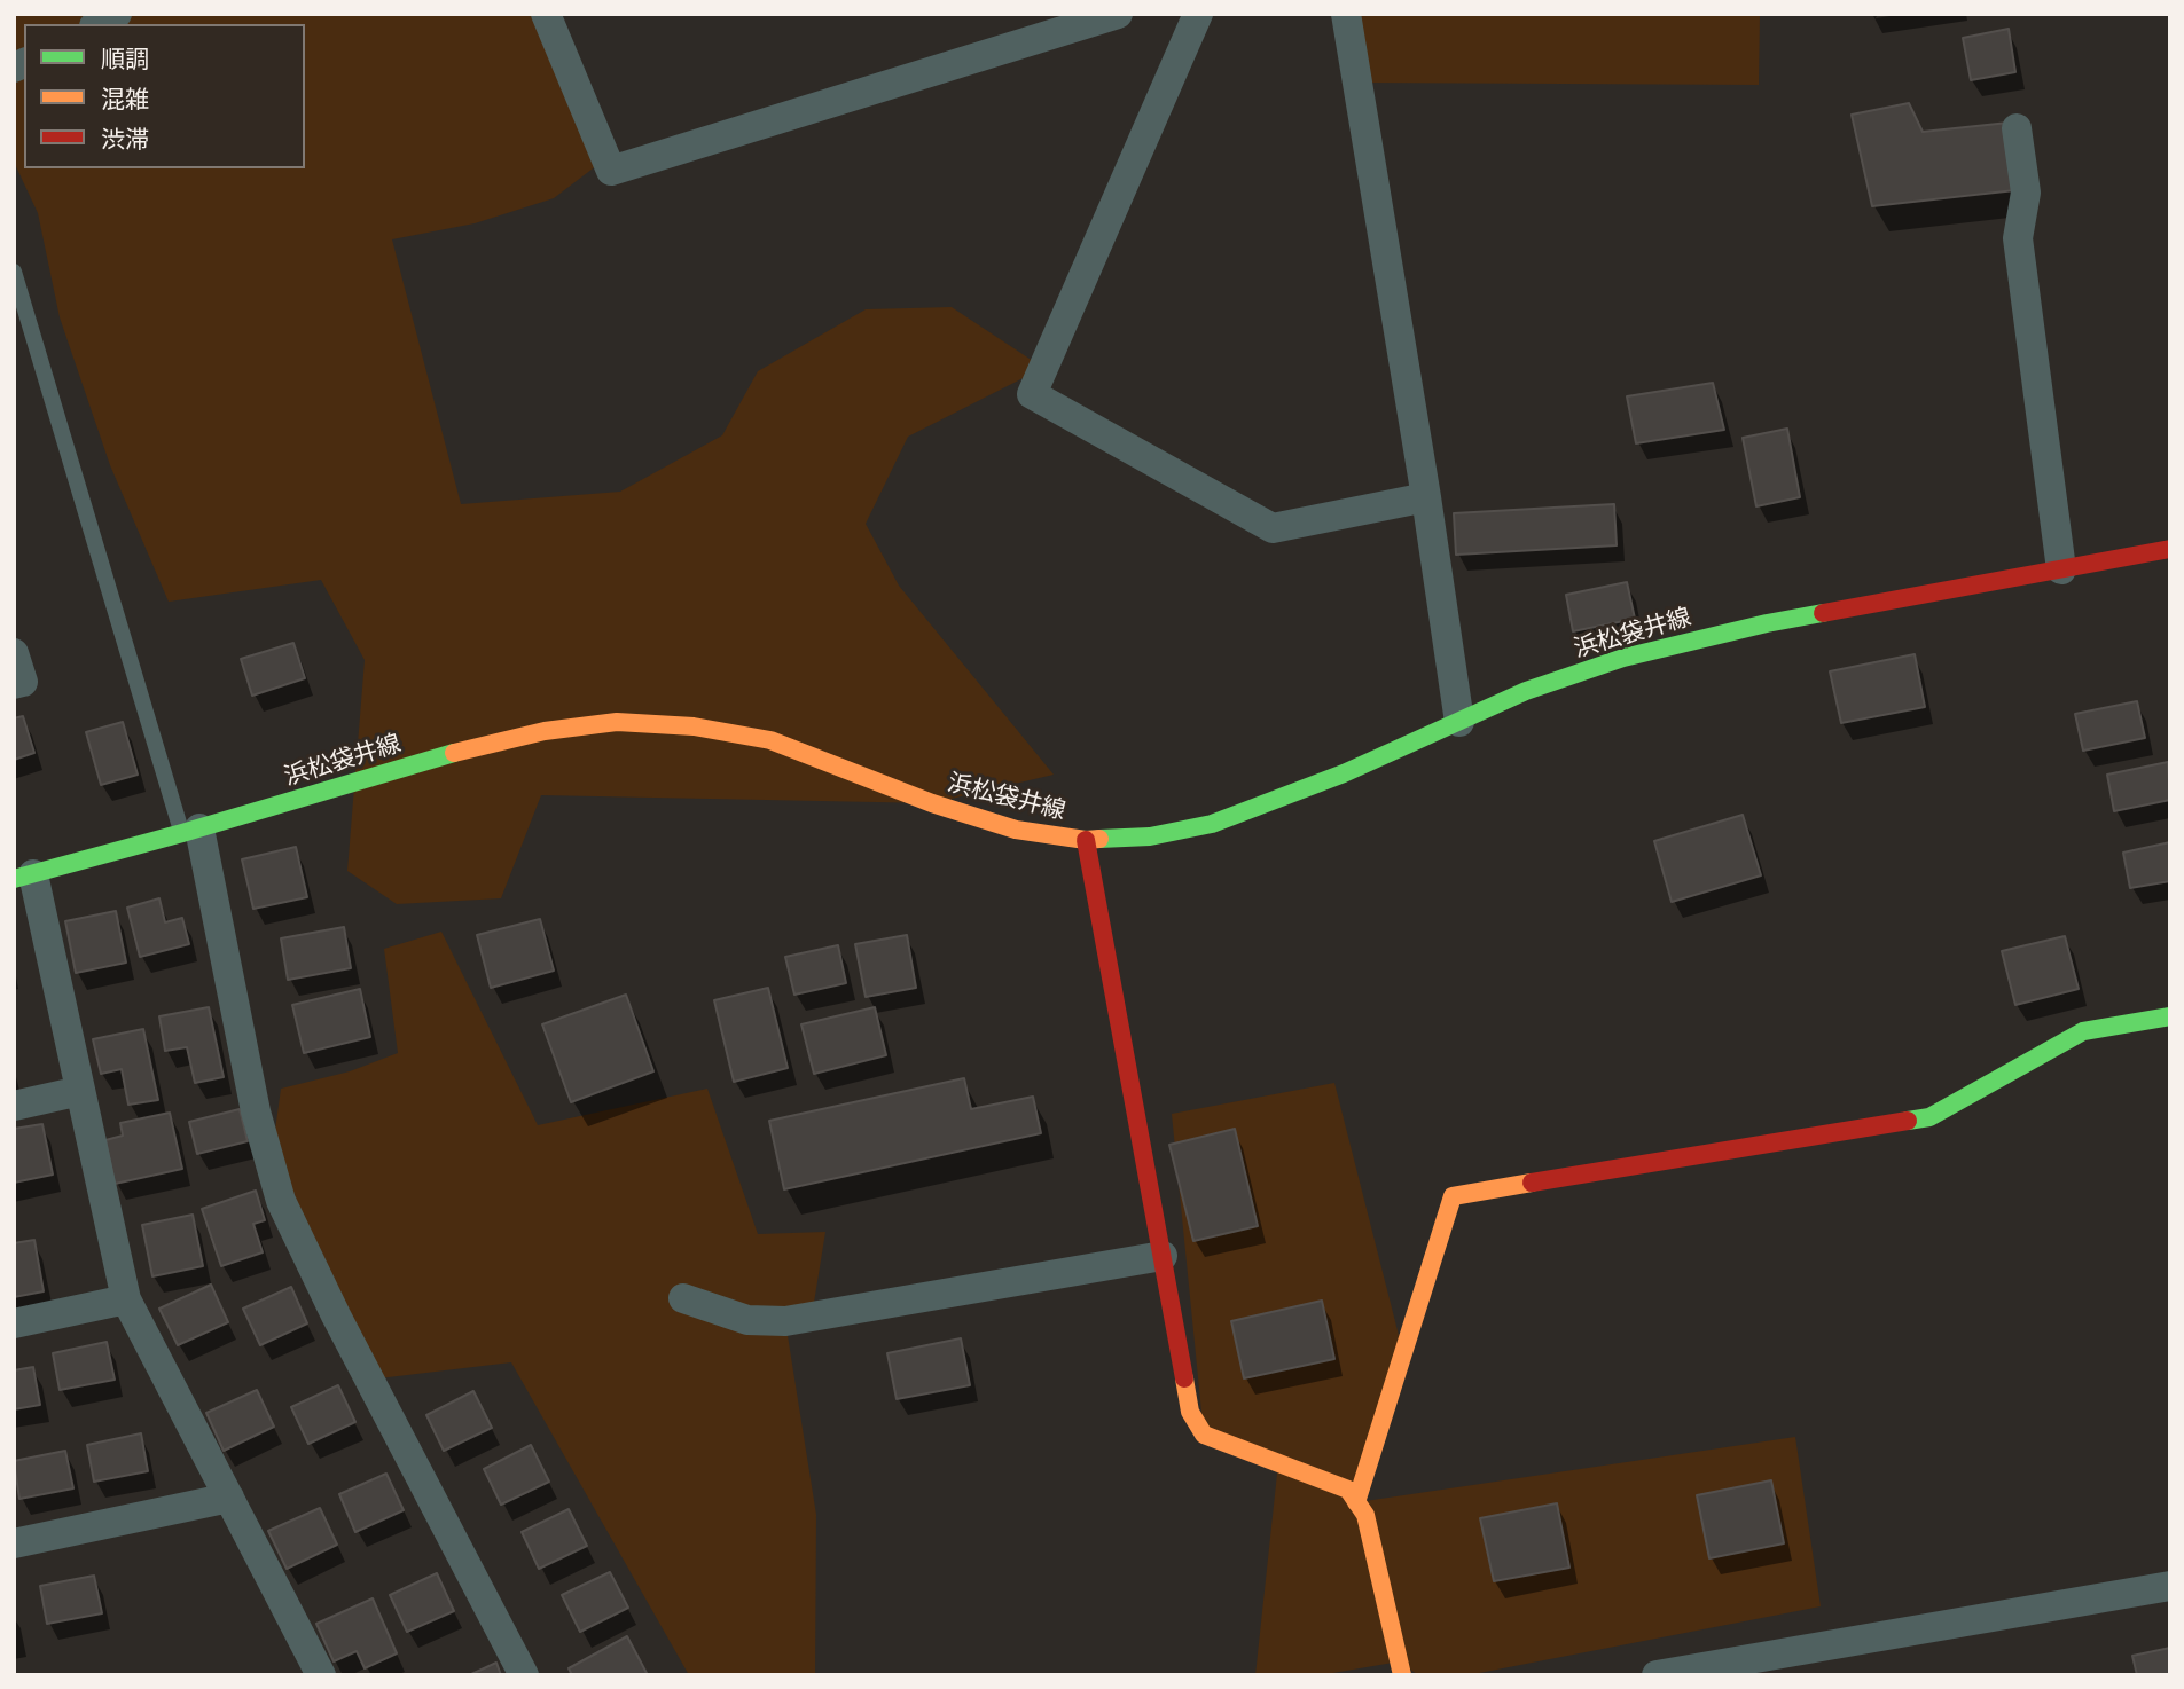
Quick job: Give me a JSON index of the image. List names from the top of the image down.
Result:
{
  "streets": {
    "main road": ["浜松袋井線"]
  },
  "legend": ["順調", "混雑", "渋滞"]
}
